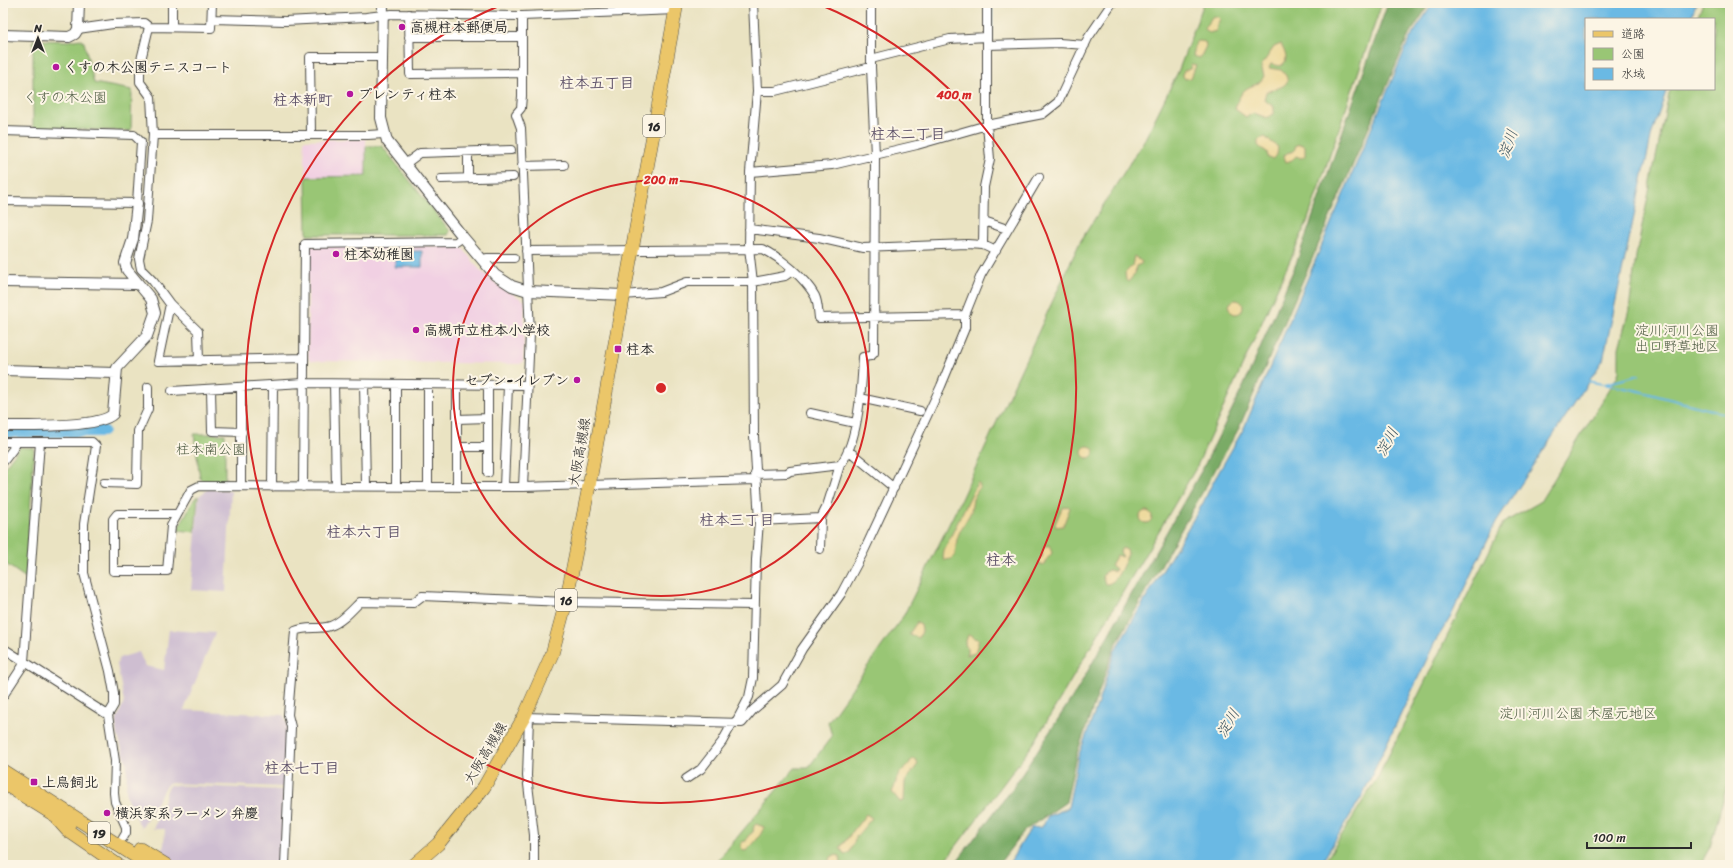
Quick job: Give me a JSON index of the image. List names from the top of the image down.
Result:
{
  "streets": {
    "main road": ["16", "大阪高槻線", "19"]
  },
  "districts": [
    "柱本五丁目",
    "柱本新町",
    "柱本二丁目",
    "柱本三丁目",
    "柱本六丁目",
    "柱本",
    "柱本七丁目"
  ],
  "water": ["淀川"],
  "parks": [
    "くすの木公園",
    "淀川河川公園 出口野草地区",
    "柱本南公園",
    "淀川河川公園 木屋元地区"
  ],
  "places": {
    "other": [
      "高槻柱本郵便局",
      "くすの木公園テニスコート",
      "プレンティ柱本",
      "柱本幼稚園",
      "高槻市立柱本小学校",
      "セブン-イレブン",
      "横浜家系ラーメン 弁慶"
    ],
    "transit": ["柱本", "上鳥飼北"]
  },
  "legend": ["道路", "公園", "水域"],
  "scale_bar": "100 m",
  "north": "top",
  "rings": ["400 m", "200 m"]
}
